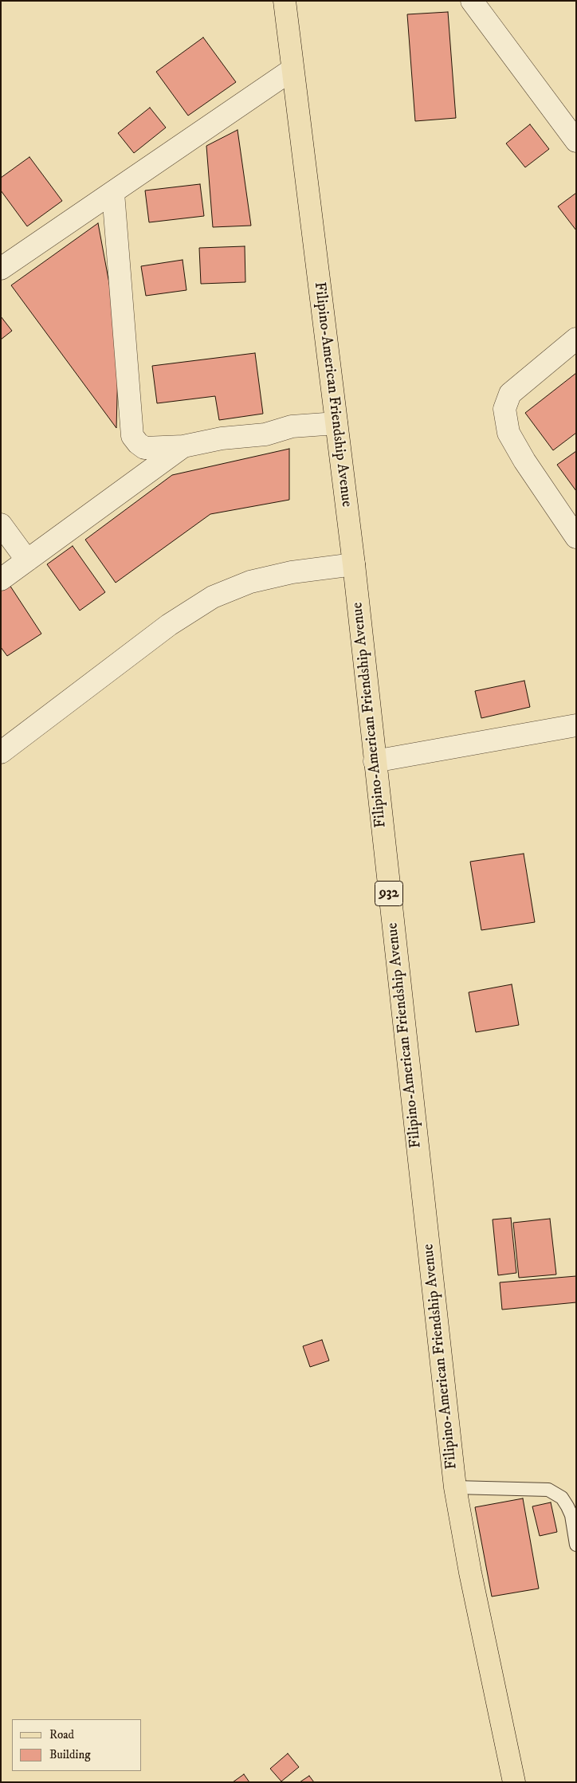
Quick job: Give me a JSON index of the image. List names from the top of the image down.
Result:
{
  "streets": {
    "main road": ["Filipino-American Friendship Avenue", "932"]
  },
  "legend": ["Road", "Building"]
}
